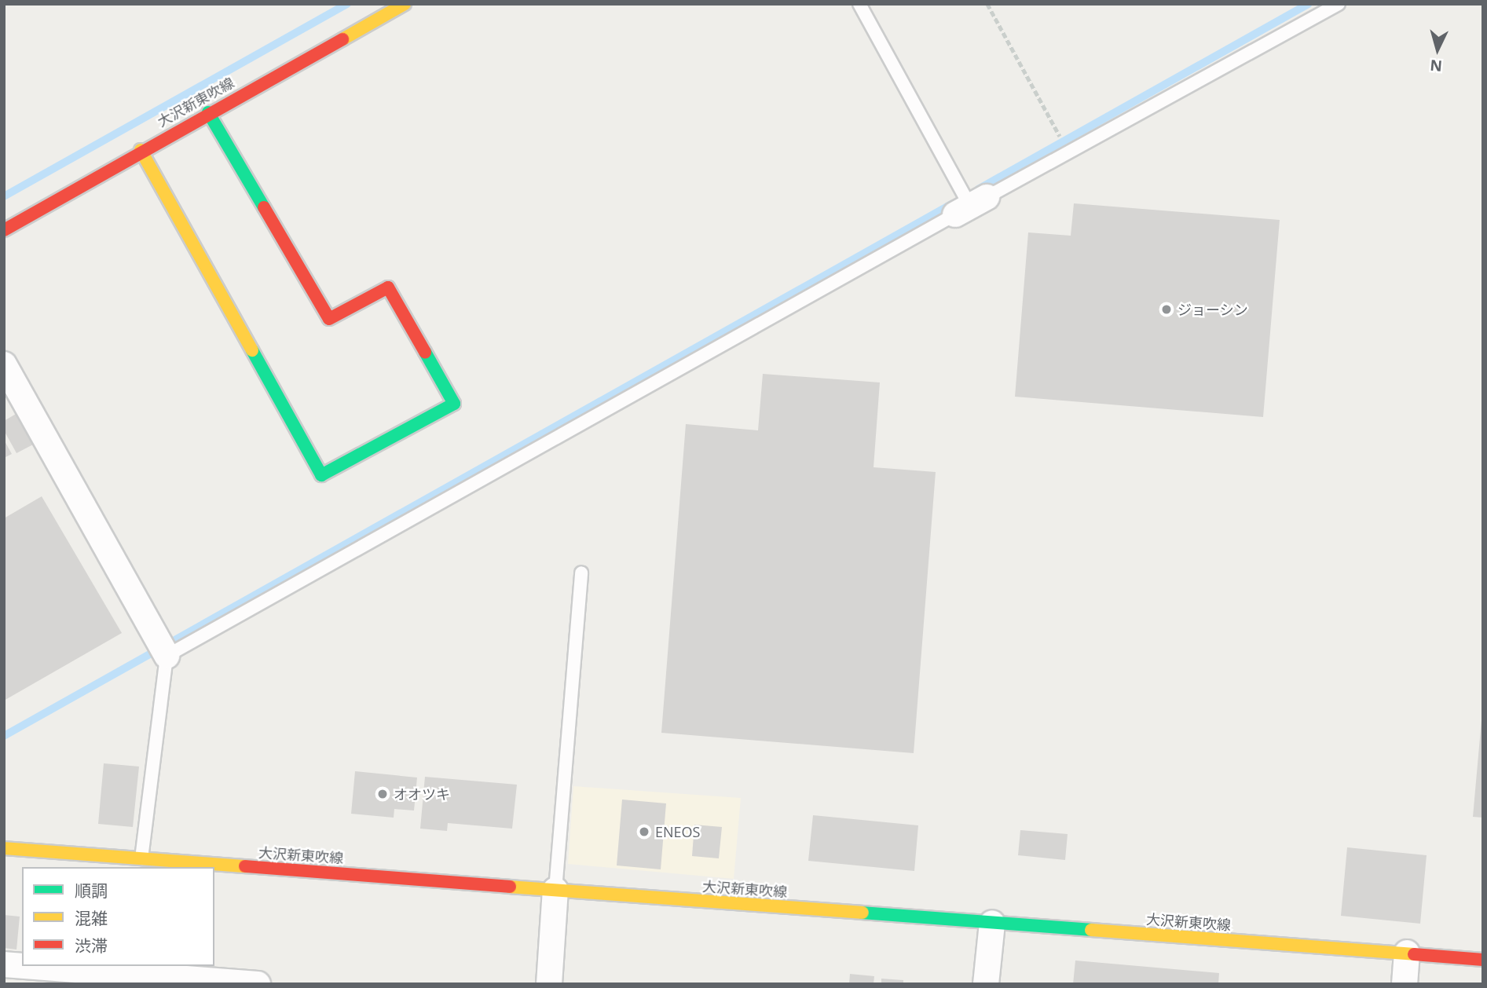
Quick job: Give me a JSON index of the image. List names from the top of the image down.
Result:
{
  "streets": {
    "main road": ["大沢新東吹線"]
  },
  "places": ["ジョーシン", "オオツキ", "ENEOS"],
  "legend": ["順調", "混雑", "渋滞"],
  "north": "bottom"
}
